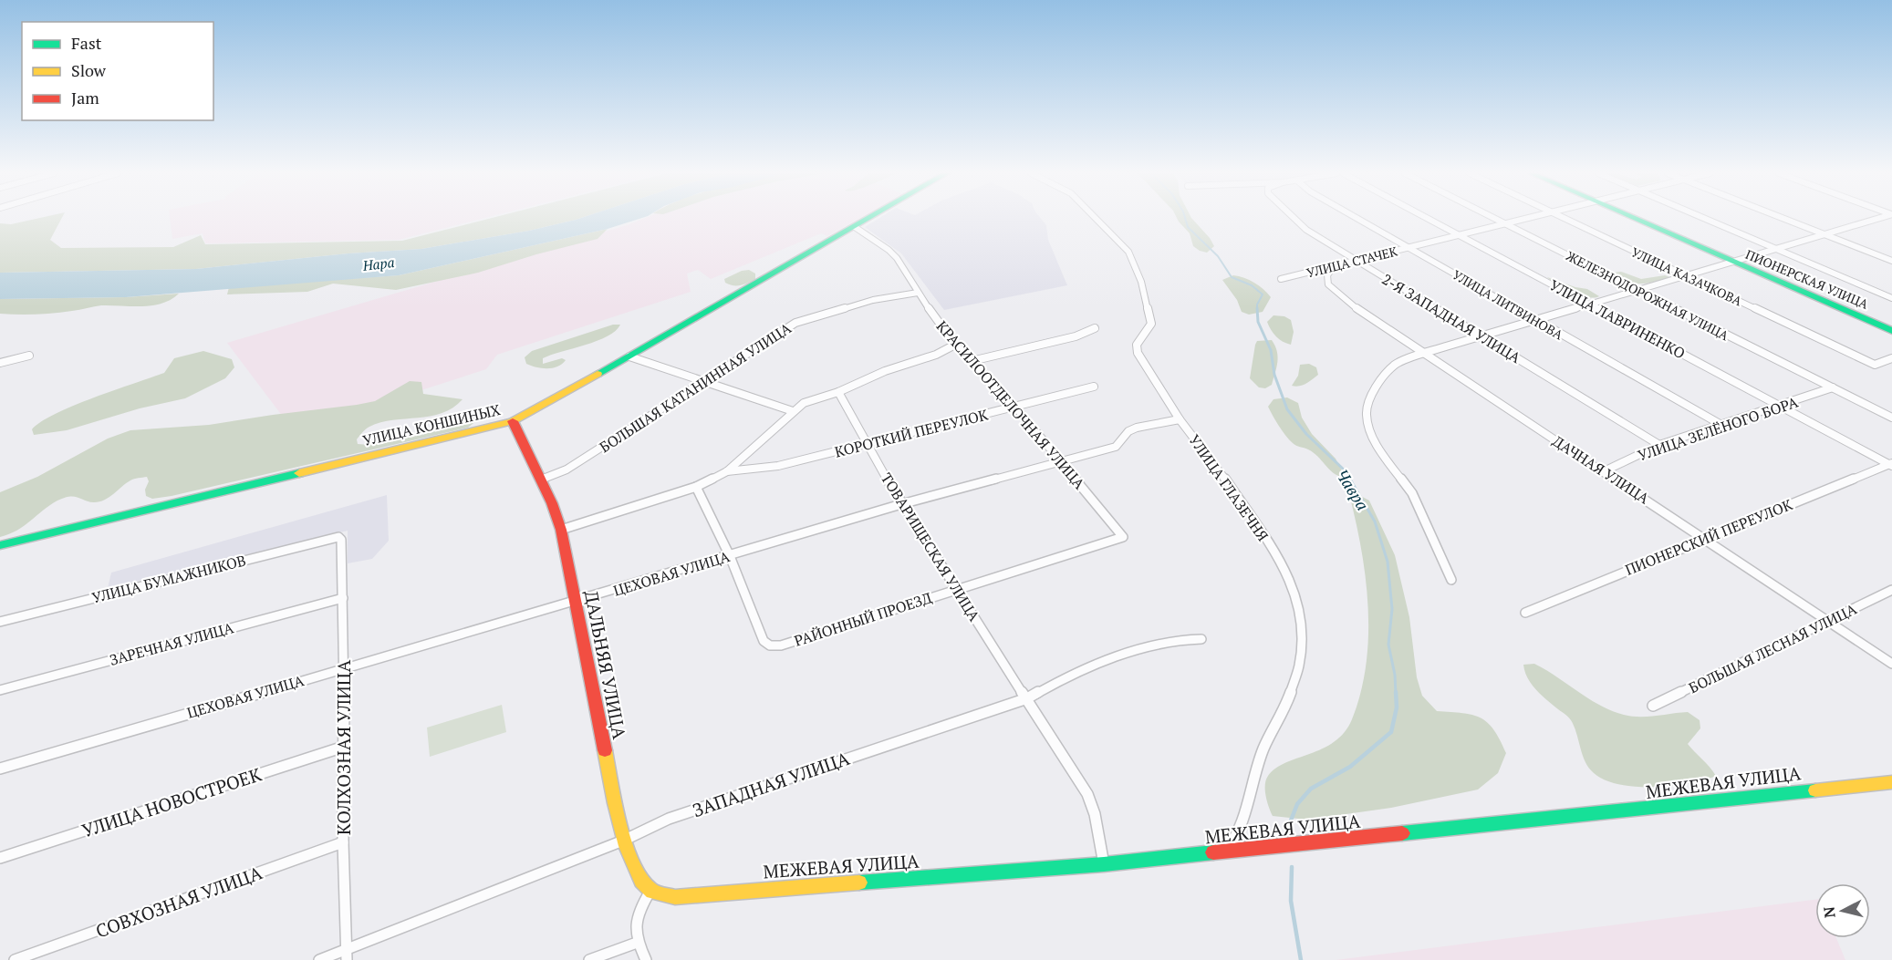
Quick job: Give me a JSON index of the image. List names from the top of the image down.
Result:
{
  "streets": {
    "street": [
      "УЛИЦА СТАЧЕК",
      "УЛИЦА КАЗАЧКОВА",
      "ПИОНЕРСКАЯ УЛИЦА",
      "ЖЕЛЕЗНОДОРОЖНАЯ УЛИЦА",
      "УЛИЦА ЛИТВИНОВА",
      "2-Я ЗАПАДНАЯ УЛИЦА",
      "УЛИЦА ЛАВРИНЕНКО",
      "БОЛЬШАЯ КАТАНИННАЯ УЛИЦА",
      "КРАСИЛООТДЕЛОЧНАЯ УЛИЦА",
      "УЛИЦА КОНШИНЫХ",
      "УЛИЦА ЗЕЛЁНОГО БОРА",
      "КОРОТКИЙ ПЕРЕУЛОК",
      "ДАЧНАЯ УЛИЦА",
      "УЛИЦА ГЛАЗЕЧНЯ",
      "ПИОНЕРСКИЙ ПЕРЕУЛОК",
      "ТОВАРИЩЕСКАЯ УЛИЦА",
      "ЦЕХОВАЯ УЛИЦА",
      "УЛИЦА БУМАЖНИКОВ",
      "РАЙОННЫЙ ПРОЕЗД",
      "ЗАРЕЧНАЯ УЛИЦА",
      "БОЛЬШАЯ ЛЕСНАЯ УЛИЦА",
      "ДАЛЬНЯЯ УЛИЦА",
      "КОЛХОЗНАЯ УЛИЦА",
      "МЕЖЕВАЯ УЛИЦА",
      "ЗАПАДНАЯ УЛИЦА",
      "УЛИЦА НОВОСТРОЕК",
      "СОВХОЗНАЯ УЛИЦА"
    ]
  },
  "crossings": [
    ["УЛИЦА СТАЧЕК", "ЖЕЛЕЗНОДОРОЖНАЯ УЛИЦА"],
    ["УЛИЦА СТАЧЕК", "УЛИЦА ЛИТВИНОВА"],
    ["УЛИЦА СТАЧЕК", "2-Я ЗАПАДНАЯ УЛИЦА"],
    ["УЛИЦА СТАЧЕК", "УЛИЦА ЛАВРИНЕНКО"],
    ["УЛИЦА СТАЧЕК", "ДАЧНАЯ УЛИЦА"],
    ["ЖЕЛЕЗНОДОРОЖНАЯ УЛИЦА", "УЛИЦА ЗЕЛЁНОГО БОРА"],
    ["УЛИЦА ЛИТВИНОВА", "УЛИЦА ЗЕЛЁНОГО БОРА"],
    ["2-Я ЗАПАДНАЯ УЛИЦА", "УЛИЦА ЗЕЛЁНОГО БОРА"],
    ["УЛИЦА ЛАВРИНЕНКО", "УЛИЦА ЗЕЛЁНОГО БОРА"],
    ["УЛИЦА ЛАВРИНЕНКО", "ПИОНЕРСКИЙ ПЕРЕУЛОК"],
    ["БОЛЬШАЯ КАТАНИННАЯ УЛИЦА", "КРАСИЛООТДЕЛОЧНАЯ УЛИЦА"],
    ["БОЛЬШАЯ КАТАНИННАЯ УЛИЦА", "ДАЛЬНЯЯ УЛИЦА"],
    ["КРАСИЛООТДЕЛОЧНАЯ УЛИЦА", "УЛИЦА КОНШИНЫХ"],
    ["КРАСИЛООТДЕЛОЧНАЯ УЛИЦА", "КОРОТКИЙ ПЕРЕУЛОК"],
    ["КРАСИЛООТДЕЛОЧНАЯ УЛИЦА", "ЦЕХОВАЯ УЛИЦА"],
    ["КРАСИЛООТДЕЛОЧНАЯ УЛИЦА", "РАЙОННЫЙ ПРОЕЗД"],
    ["УЛИЦА КОНШИНЫХ", "ДАЛЬНЯЯ УЛИЦА"],
    ["УЛИЦА ЗЕЛЁНОГО БОРА", "ДАЧНАЯ УЛИЦА"],
    ["КОРОТКИЙ ПЕРЕУЛОК", "ТОВАРИЩЕСКАЯ УЛИЦА"],
    ["ДАЧНАЯ УЛИЦА", "ПИОНЕРСКИЙ ПЕРЕУЛОК"],
    ["ДАЧНАЯ УЛИЦА", "БОЛЬШАЯ ЛЕСНАЯ УЛИЦА"],
    ["УЛИЦА ГЛАЗЕЧНЯ", "ЦЕХОВАЯ УЛИЦА"],
    ["УЛИЦА ГЛАЗЕЧНЯ", "МЕЖЕВАЯ УЛИЦА"],
    ["ТОВАРИЩЕСКАЯ УЛИЦА", "ЦЕХОВАЯ УЛИЦА"],
    ["ТОВАРИЩЕСКАЯ УЛИЦА", "РАЙОННЫЙ ПРОЕЗД"],
    ["ТОВАРИЩЕСКАЯ УЛИЦА", "МЕЖЕВАЯ УЛИЦА"],
    ["ТОВАРИЩЕСКАЯ УЛИЦА", "ЗАПАДНАЯ УЛИЦА"],
    ["ЦЕХОВАЯ УЛИЦА", "РАЙОННЫЙ ПРОЕЗД"],
    ["ЦЕХОВАЯ УЛИЦА", "ДАЛЬНЯЯ УЛИЦА"],
    ["ЦЕХОВАЯ УЛИЦА", "КОЛХОЗНАЯ УЛИЦА"],
    ["УЛИЦА БУМАЖНИКОВ", "КОЛХОЗНАЯ УЛИЦА"],
    ["ЗАРЕЧНАЯ УЛИЦА", "КОЛХОЗНАЯ УЛИЦА"],
    ["ДАЛЬНЯЯ УЛИЦА", "МЕЖЕВАЯ УЛИЦА"],
    ["ДАЛЬНЯЯ УЛИЦА", "ЗАПАДНАЯ УЛИЦА"],
    ["КОЛХОЗНАЯ УЛИЦА", "ЗАПАДНАЯ УЛИЦА"],
    ["КОЛХОЗНАЯ УЛИЦА", "УЛИЦА НОВОСТРОЕК"],
    ["КОЛХОЗНАЯ УЛИЦА", "СОВХОЗНАЯ УЛИЦА"]
  ],
  "water": ["Нара", "Чавра"],
  "legend": ["Fast", "Slow", "Jam"],
  "north": "left"
}
